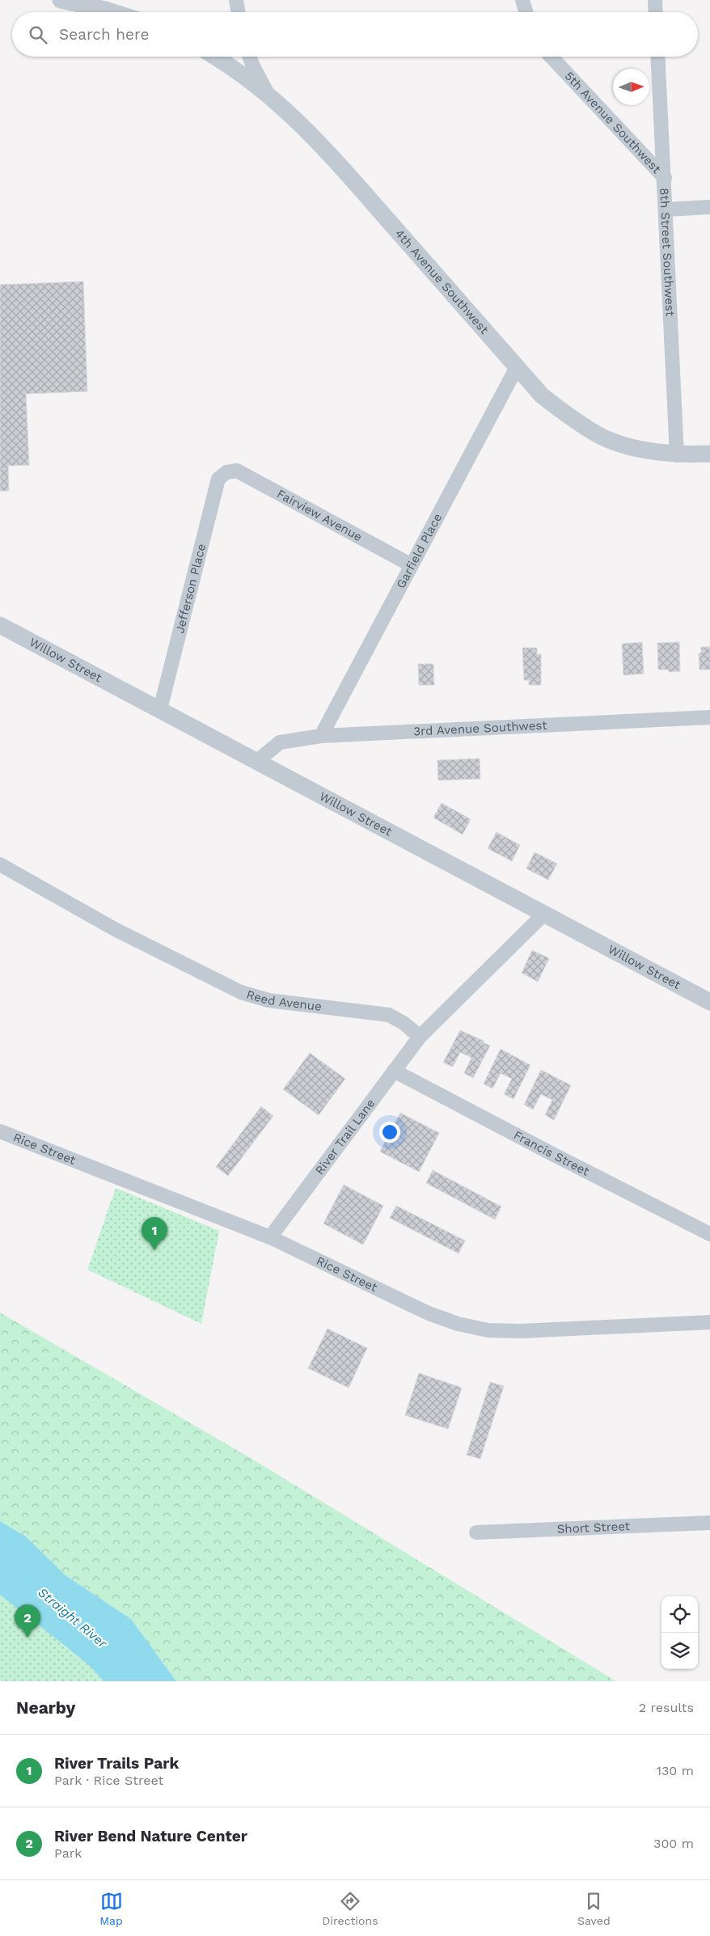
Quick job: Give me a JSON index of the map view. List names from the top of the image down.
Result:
{
  "streets": {
    "street": [
      "5th Avenue Southwest",
      "8th Street Southwest",
      "4th Avenue Southwest",
      "Fairview Avenue",
      "Garfield Place",
      "Jefferson Place",
      "Willow Street",
      "3rd Avenue Southwest",
      "Reed Avenue",
      "River Trail Lane",
      "Rice Street",
      "Francis Street",
      "Short Street"
    ]
  },
  "crossings": [
    ["5th Avenue Southwest", "8th Street Southwest"],
    ["8th Street Southwest", "4th Avenue Southwest"],
    ["4th Avenue Southwest", "Garfield Place"],
    ["Fairview Avenue", "Garfield Place"],
    ["Fairview Avenue", "Jefferson Place"],
    ["Garfield Place", "3rd Avenue Southwest"],
    ["Jefferson Place", "Willow Street"],
    ["Willow Street", "3rd Avenue Southwest"],
    ["Reed Avenue", "River Trail Lane"],
    ["River Trail Lane", "Rice Street"],
    ["River Trail Lane", "Francis Street"]
  ],
  "water": ["Straight River"],
  "north": "right",
  "page": {
    "search": "Search here",
    "pins": ["1", "2"],
    "heading": ["Nearby", "2 results"],
    "list": [
      {
        "mark": "1",
        "name": "River Trails Park",
        "note": "Park · Rice Street",
        "value": "130 m"
      },
      {
        "mark": "2",
        "name": "River Bend Nature Center",
        "note": "Park",
        "value": "300 m"
      }
    ],
    "nav": ["Map", "Directions", "Saved"]
  }
}
